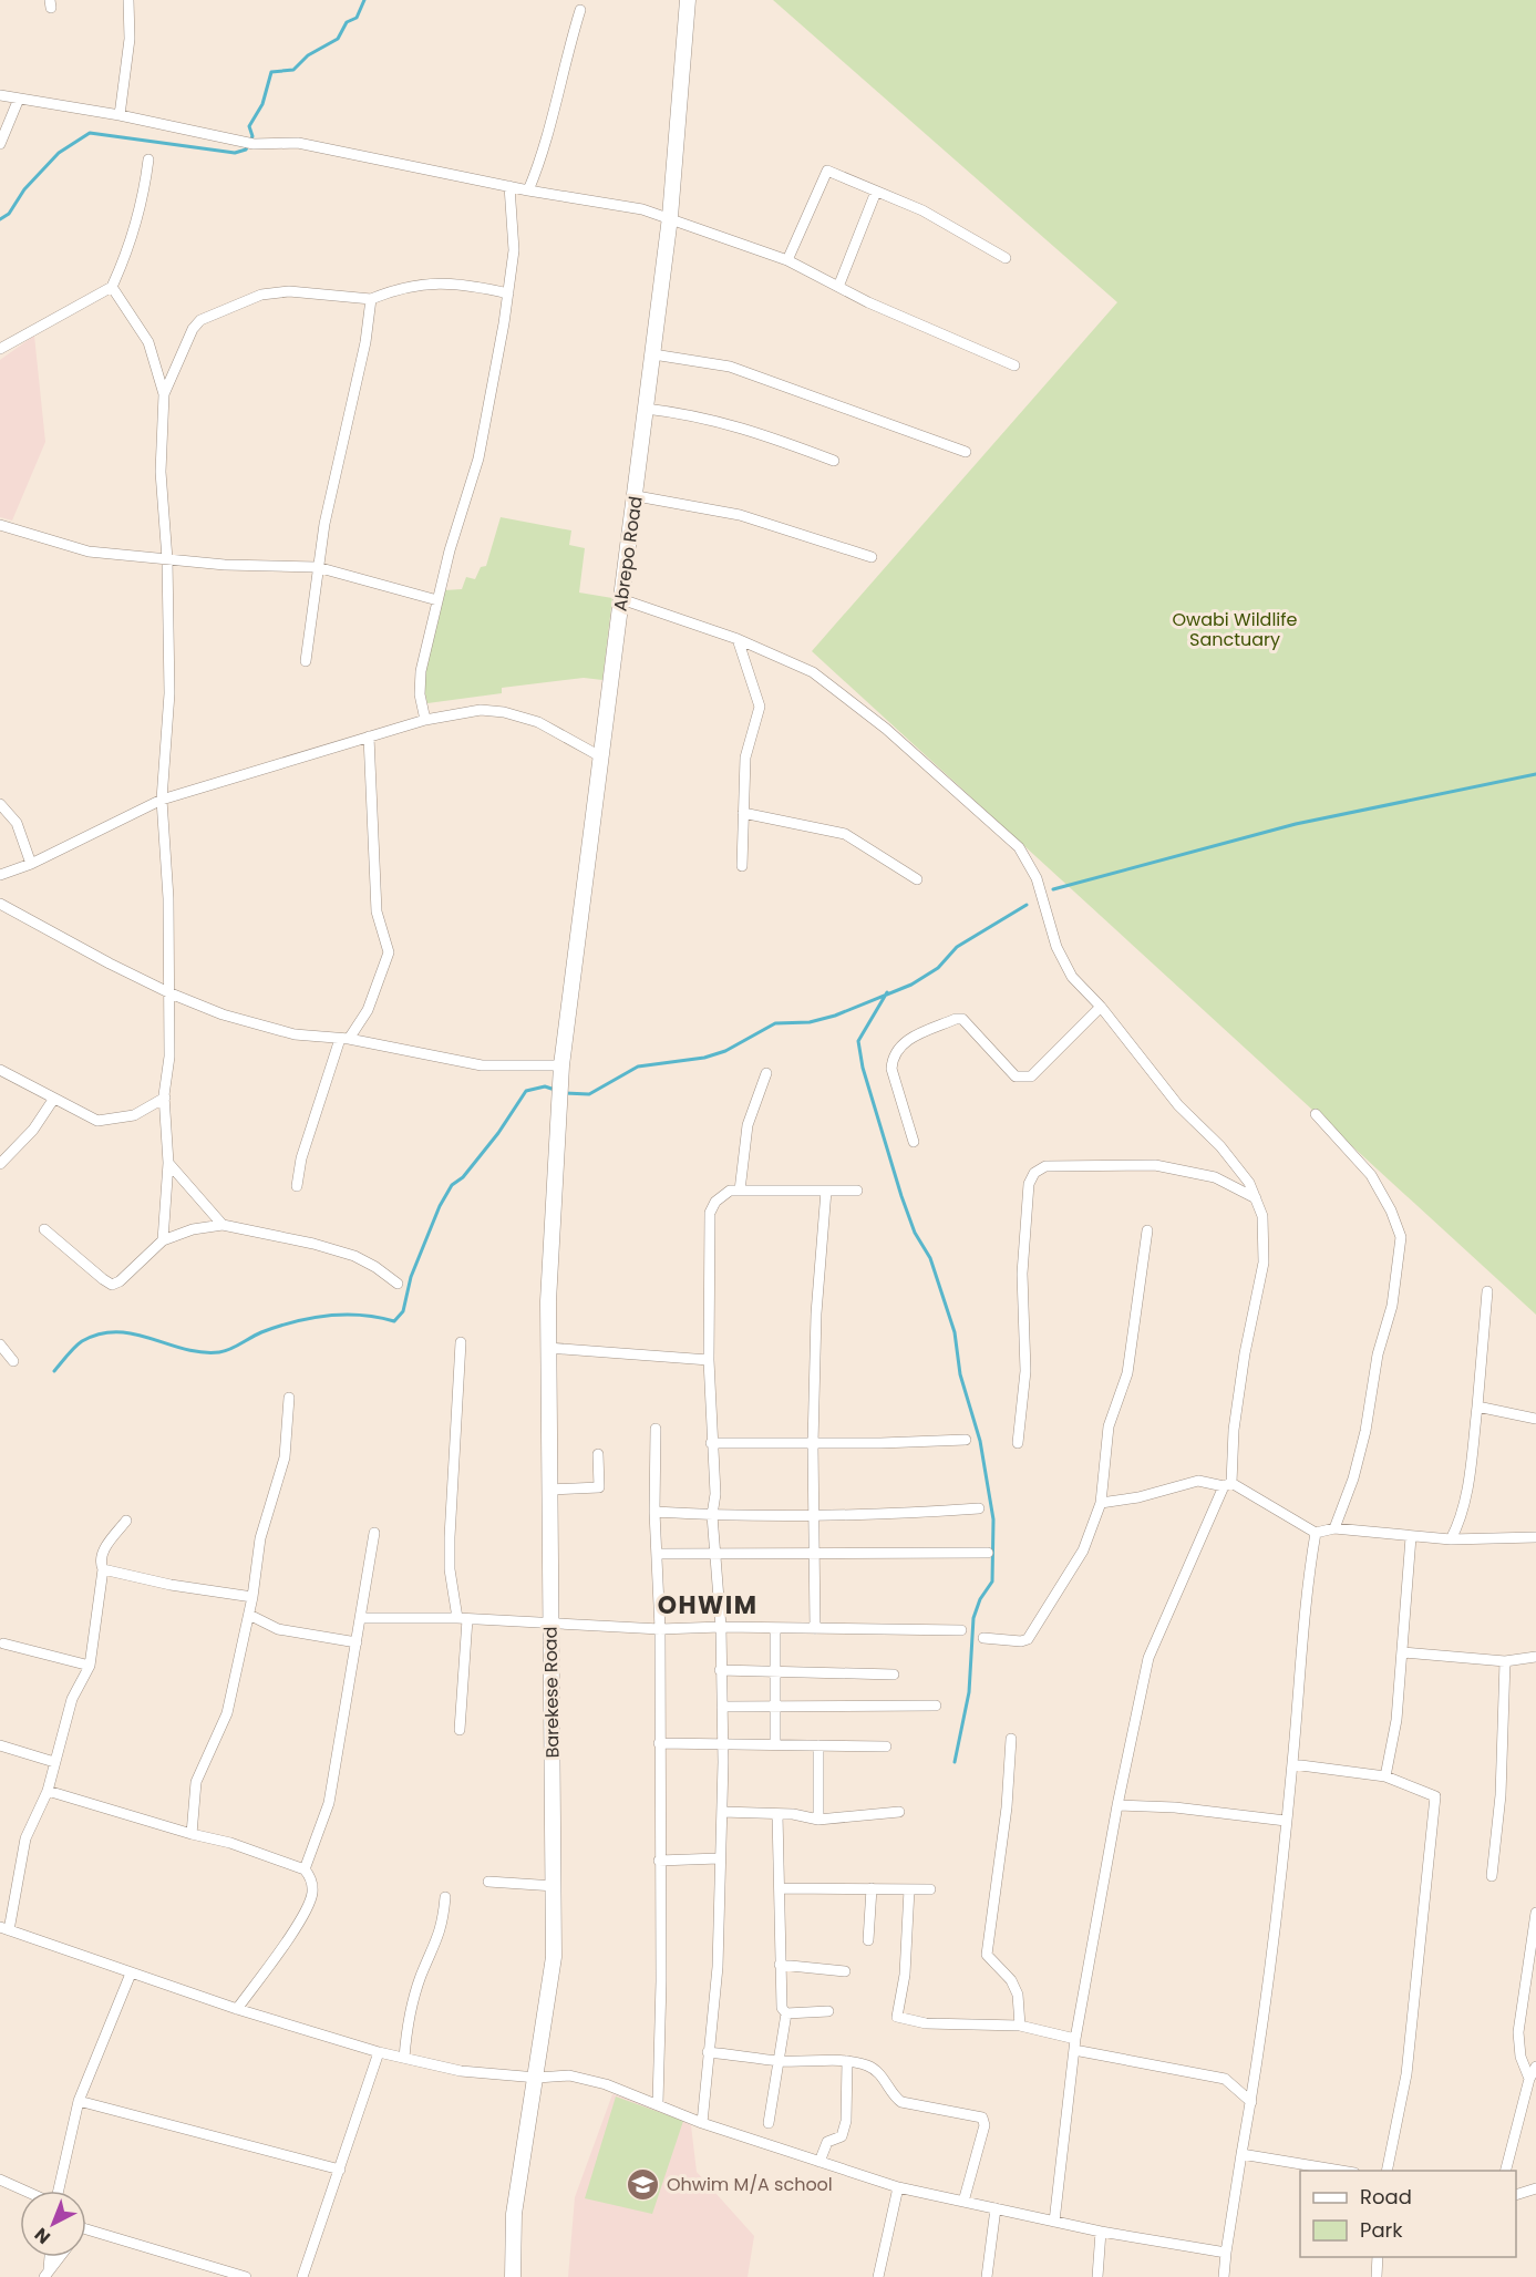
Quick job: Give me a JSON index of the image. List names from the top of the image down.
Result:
{
  "streets": {
    "main road": ["Abrepo Road", "Barekese Road"]
  },
  "crossings": [
    ["Abrepo Road", "Barekese Road"]
  ],
  "districts": ["OHWIM"],
  "parks": ["Owabi Wildlife Sanctuary"],
  "places": {
    "school or university": ["Ohwim M/A school"]
  },
  "legend": ["Road", "Park"],
  "north": "bottom left"
}
